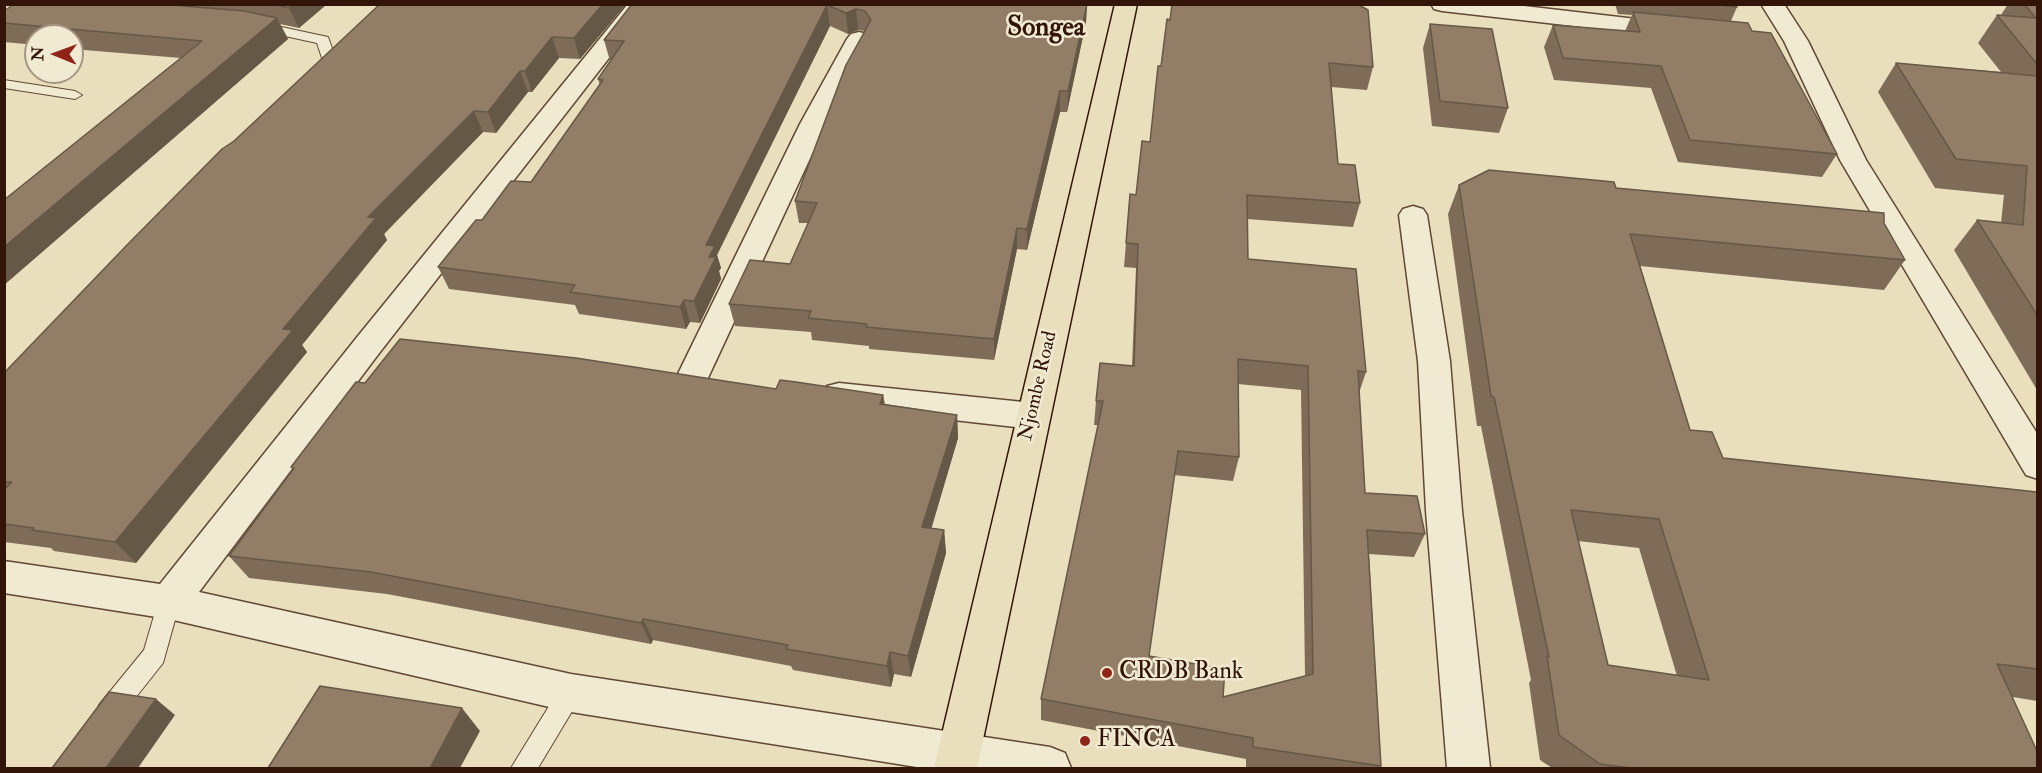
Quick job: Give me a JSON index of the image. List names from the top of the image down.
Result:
{
  "streets": {
    "highway": ["Njombe Road"]
  },
  "districts": ["Songea"],
  "places": ["CRDB Bank", "FINCA"],
  "north": "left"
}
